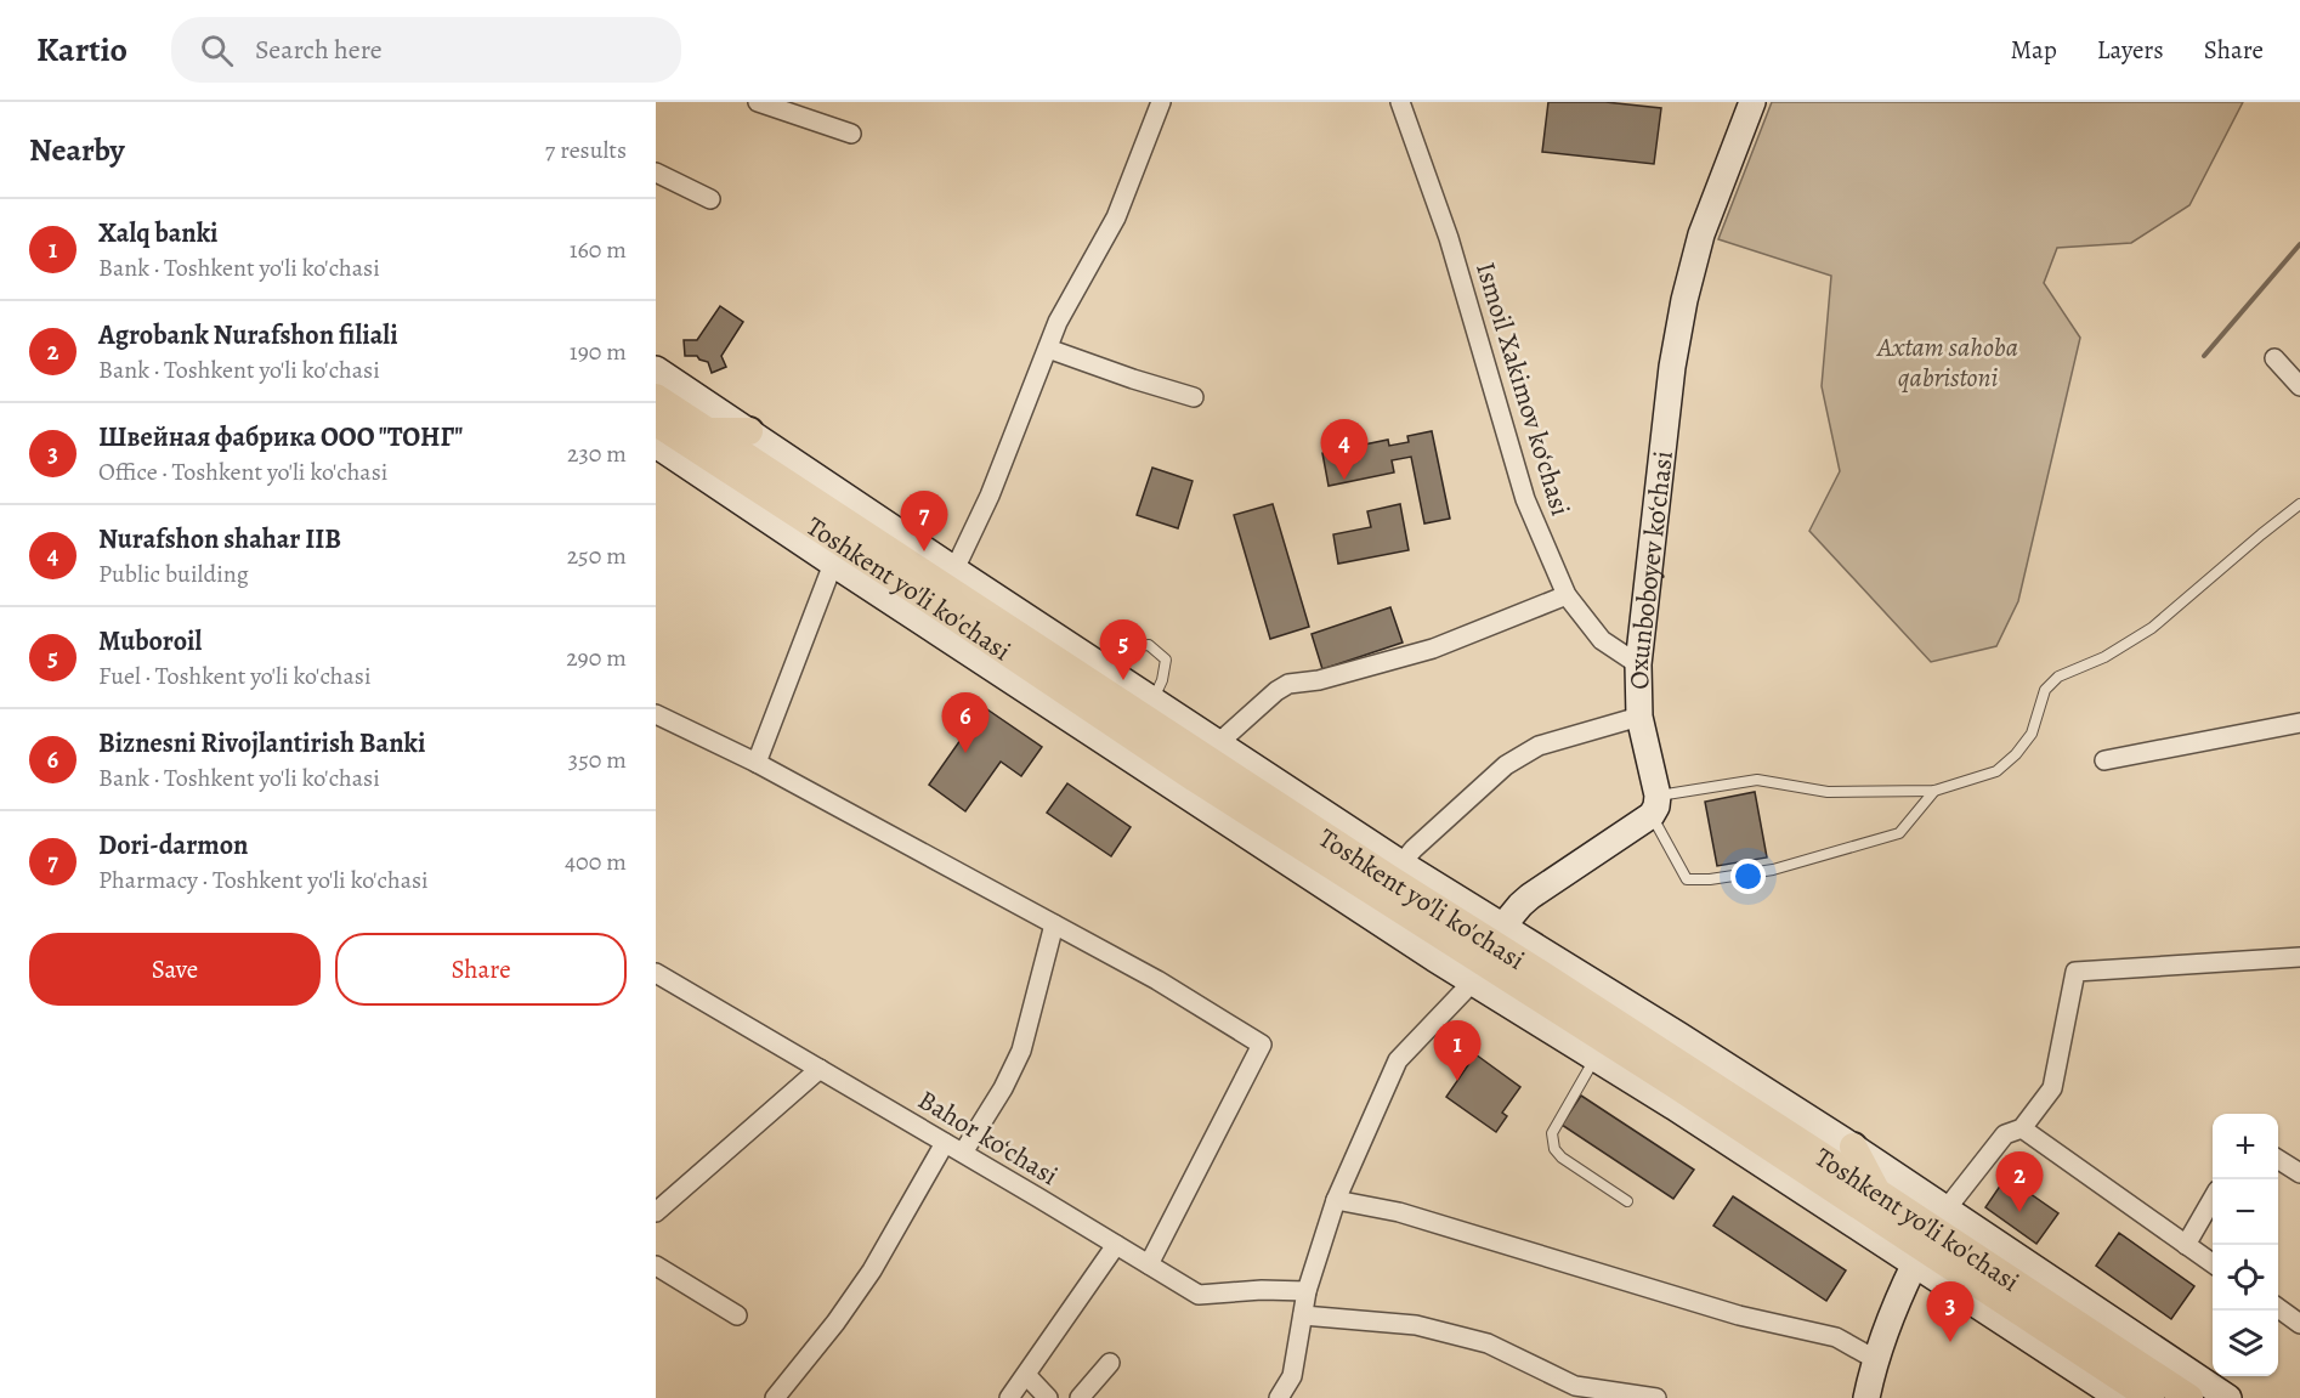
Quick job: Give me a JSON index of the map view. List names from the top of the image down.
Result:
{
  "streets": {
    "main road": ["Toshkent yo'li ko'chasi"],
    "street": ["Ismoil Xakimov ko‘chasi", "Oxunboboyev ko‘chasi", "Bahor ko‘chasi"]
  },
  "crossings": [
    ["Ismoil Xakimov ko‘chasi", "Oxunboboyev ko‘chasi"]
  ],
  "parks": ["Axtam sahoba qabristoni"],
  "page": {
    "header": "Kartio",
    "search": "Search here",
    "nav": ["Map", "Layers", "Share"],
    "heading": ["Nearby", "7 results"],
    "list": [
      {
        "mark": "1",
        "name": "Xalq banki",
        "note": "Bank · Toshkent yo'li ko'chasi",
        "value": "160 m"
      },
      {
        "mark": "2",
        "name": "Agrobank Nurafshon filiali",
        "note": "Bank · Toshkent yo'li ko'chasi",
        "value": "190 m"
      },
      {
        "mark": "3",
        "name": "Швейная фабрика ООО \"ТОНГ\"",
        "note": "Office · Toshkent yo'li ko'chasi",
        "value": "230 m"
      },
      {
        "mark": "4",
        "name": "Nurafshon shahar IIB",
        "note": "Public building",
        "value": "250 m"
      },
      {
        "mark": "5",
        "name": "Muboroil",
        "note": "Fuel · Toshkent yo'li ko'chasi",
        "value": "290 m"
      },
      {
        "mark": "6",
        "name": "Biznesni Rivojlantirish Banki",
        "note": "Bank · Toshkent yo'li ko'chasi",
        "value": "350 m"
      },
      {
        "mark": "7",
        "name": "Dori-darmon",
        "note": "Pharmacy · Toshkent yo'li ko'chasi",
        "value": "400 m"
      }
    ],
    "pins": [
      "4",
      "7",
      "5",
      "6",
      "1",
      "2",
      "3"
    ],
    "buttons": ["Save", "Share"],
    "map_buttons": ["+", "−"]
  }
}
